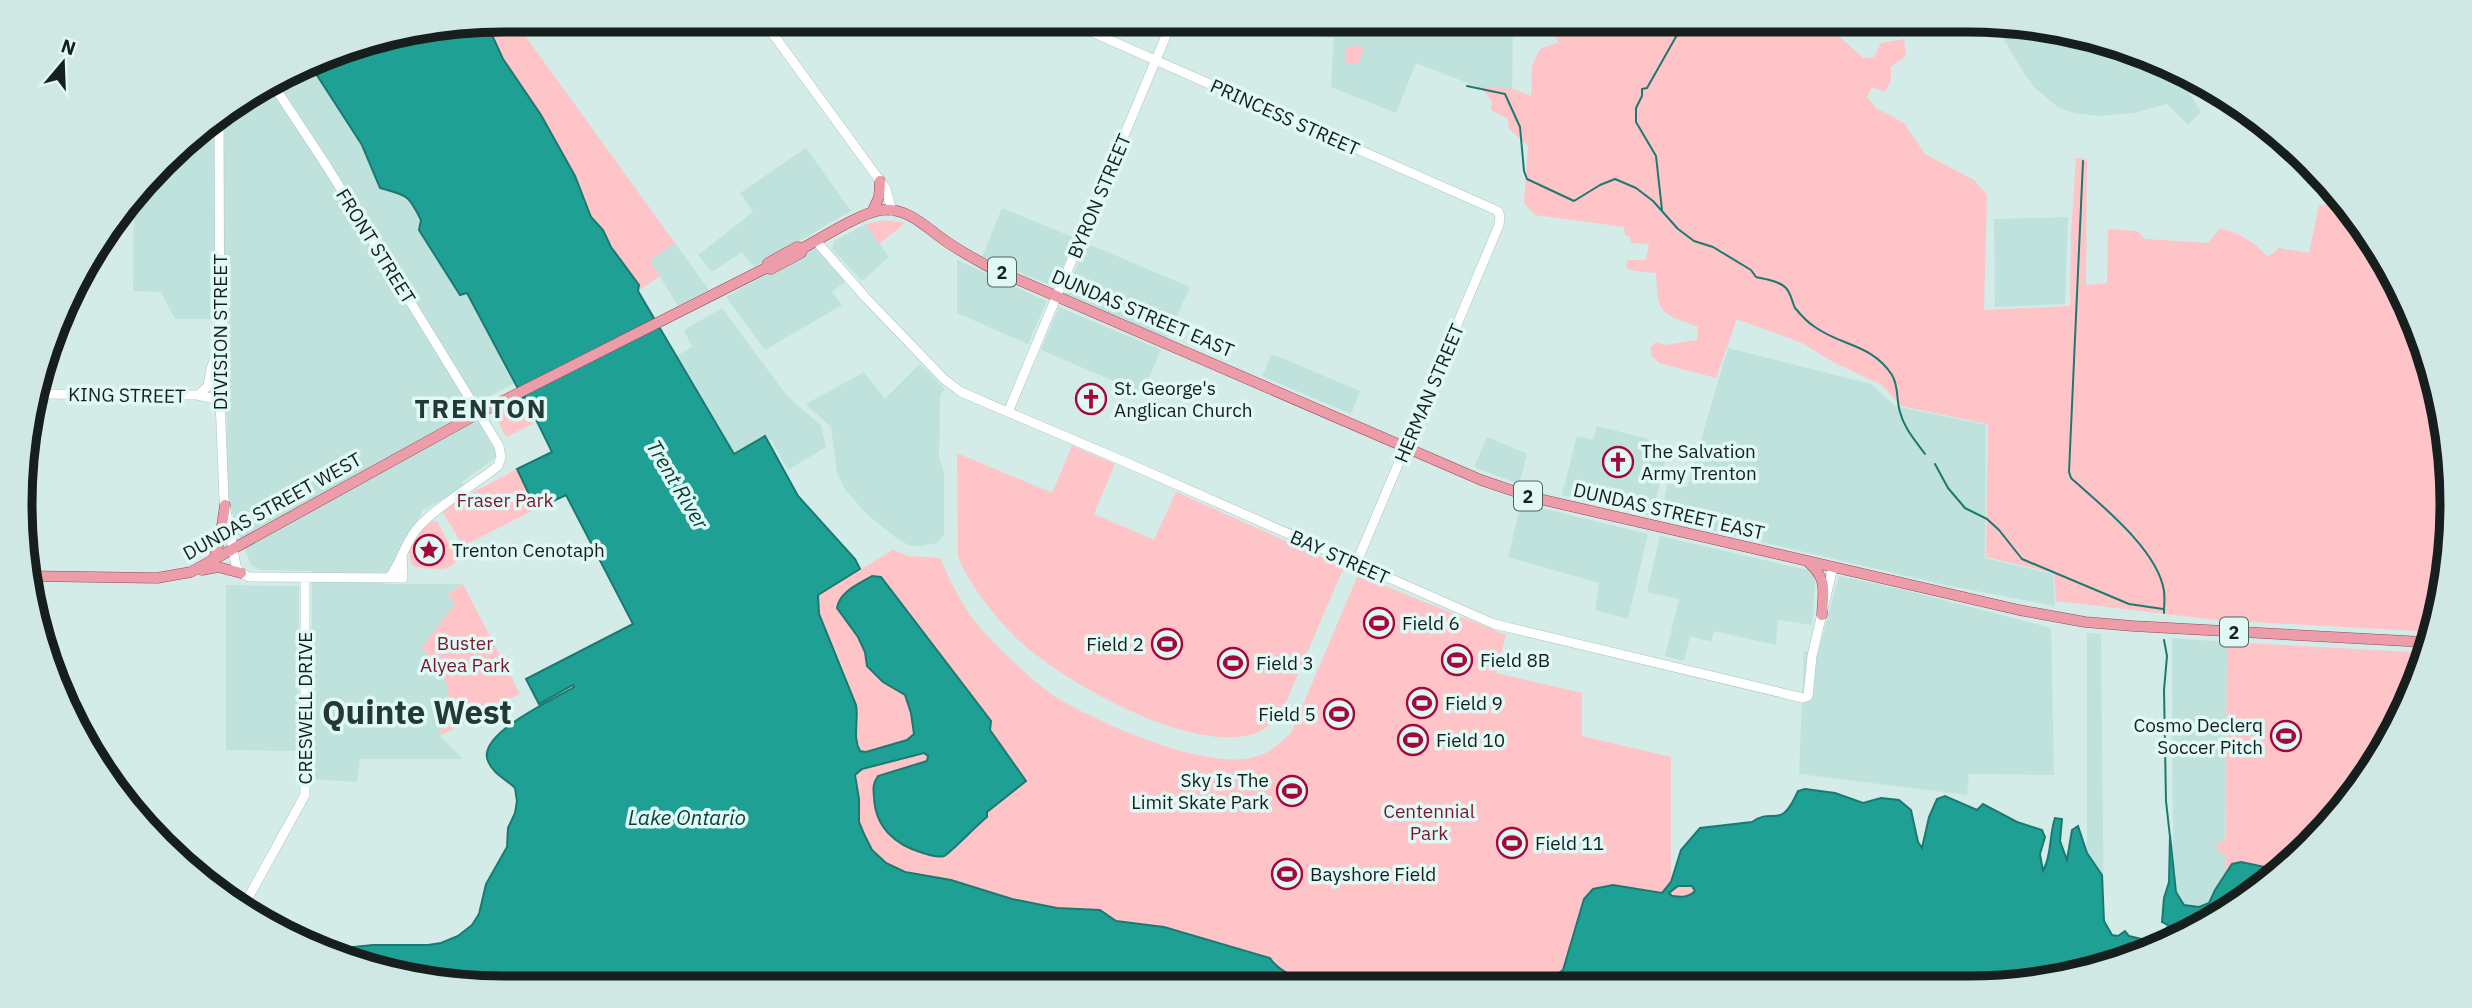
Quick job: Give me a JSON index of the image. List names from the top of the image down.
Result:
{
  "streets": {
    "main road": ["2", "DUNDAS STREET EAST", "DUNDAS STREET WEST"],
    "street": [
      "PRINCESS STREET",
      "BYRON STREET",
      "FRONT STREET",
      "DIVISION STREET",
      "HERMAN STREET",
      "KING STREET",
      "BAY STREET",
      "CRESWELL DRIVE"
    ]
  },
  "crossings": [
    ["PRINCESS STREET", "BYRON STREET"],
    ["PRINCESS STREET", "HERMAN STREET"],
    ["BYRON STREET", "DUNDAS STREET EAST"],
    ["BYRON STREET", "BAY STREET"],
    ["FRONT STREET", "DUNDAS STREET WEST"],
    ["DUNDAS STREET EAST", "HERMAN STREET"],
    ["DUNDAS STREET EAST", "DUNDAS STREET WEST"],
    ["DUNDAS STREET EAST", "BAY STREET"],
    ["DIVISION STREET", "KING STREET"],
    ["DIVISION STREET", "DUNDAS STREET WEST"],
    ["HERMAN STREET", "BAY STREET"]
  ],
  "districts": ["TRENTON", "Quinte West"],
  "water": ["Trent River", "Lake Ontario"],
  "parks": ["Fraser Park", "Buster Alyea Park", "Centennial Park"],
  "places": {
    "church": ["St. George's Anglican Church", "The Salvation Army Trenton"],
    "place": ["Trenton Cenotaph"],
    "sports": [
      "Field 6",
      "Field 2",
      "Field 8B",
      "Field 3",
      "Field 9",
      "Field 5",
      "Cosmo Declerq Soccer Pitch",
      "Field 10",
      "Sky Is The Limit Skate Park",
      "Field 11",
      "Bayshore Field"
    ]
  },
  "north": "top"
}
